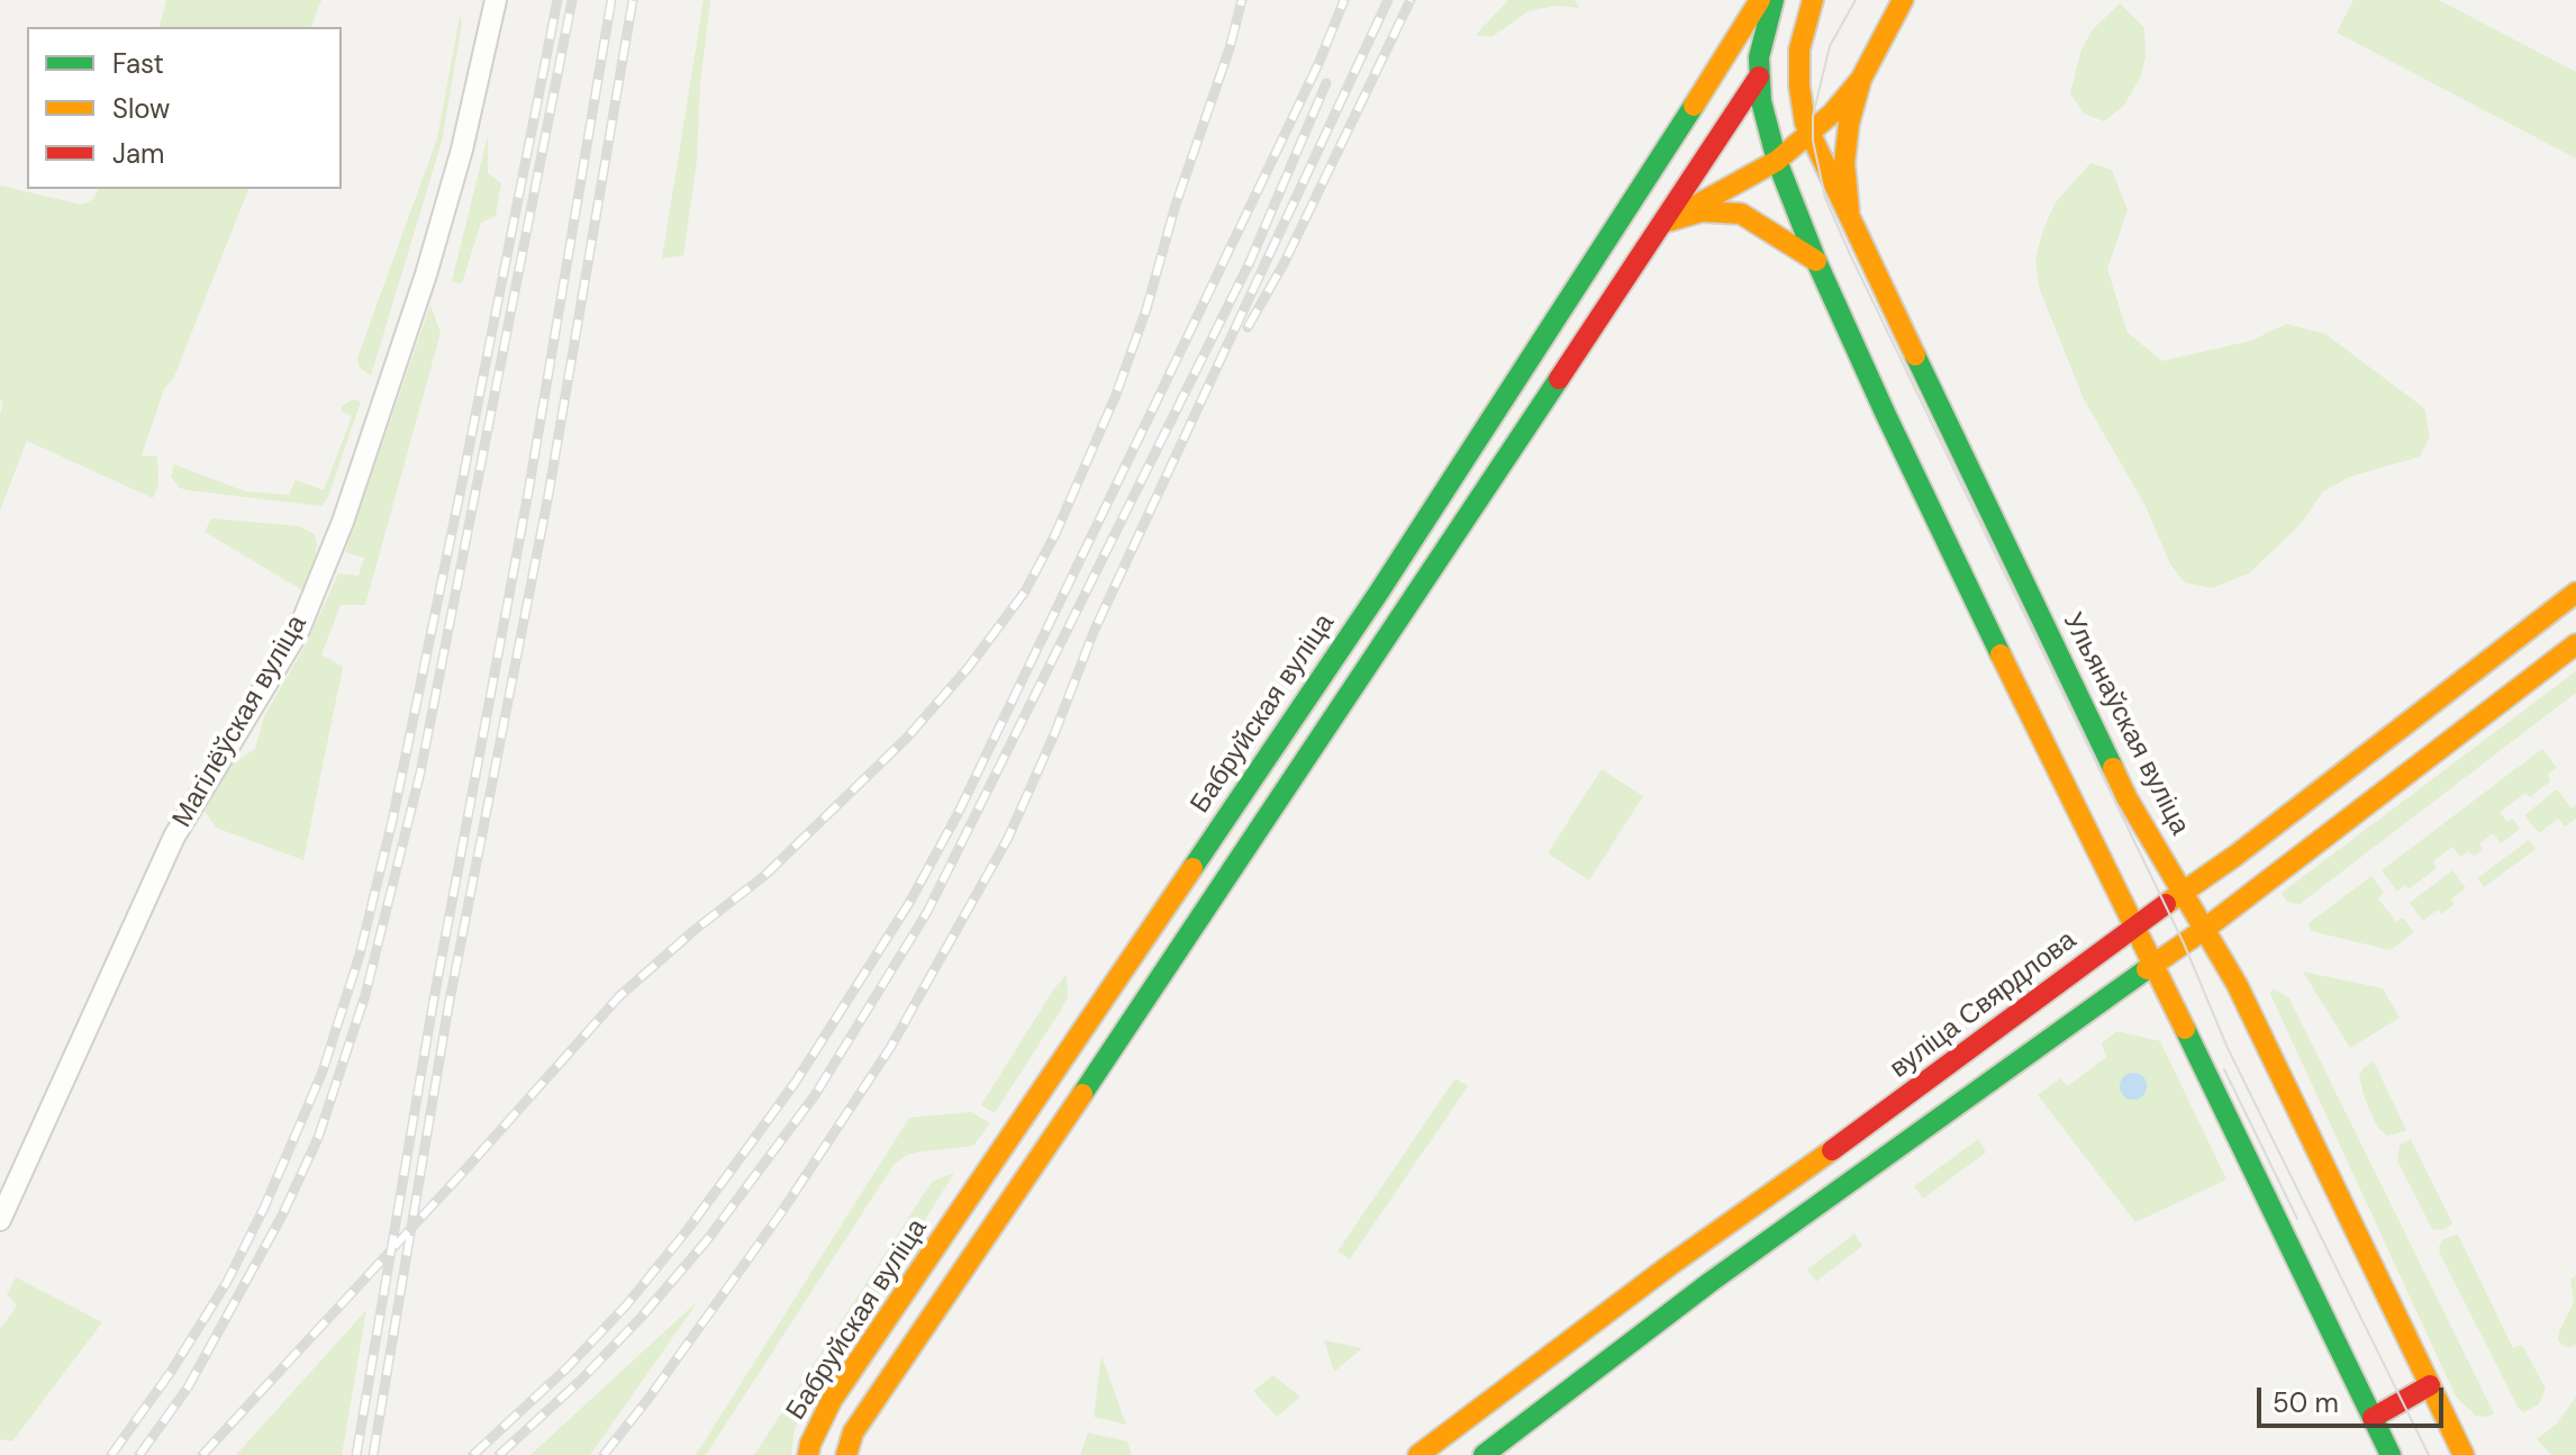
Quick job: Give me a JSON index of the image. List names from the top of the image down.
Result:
{
  "streets": {
    "main road": ["Бабруйская вуліца", "Ульянаўская вуліца", "вуліца Свярдлова"],
    "street": ["Магілёўская вуліца"]
  },
  "crossings": [
    ["Ульянаўская вуліца", "вуліца Свярдлова"]
  ],
  "legend": ["Fast", "Slow", "Jam"],
  "scale_bar": "50 m"
}
